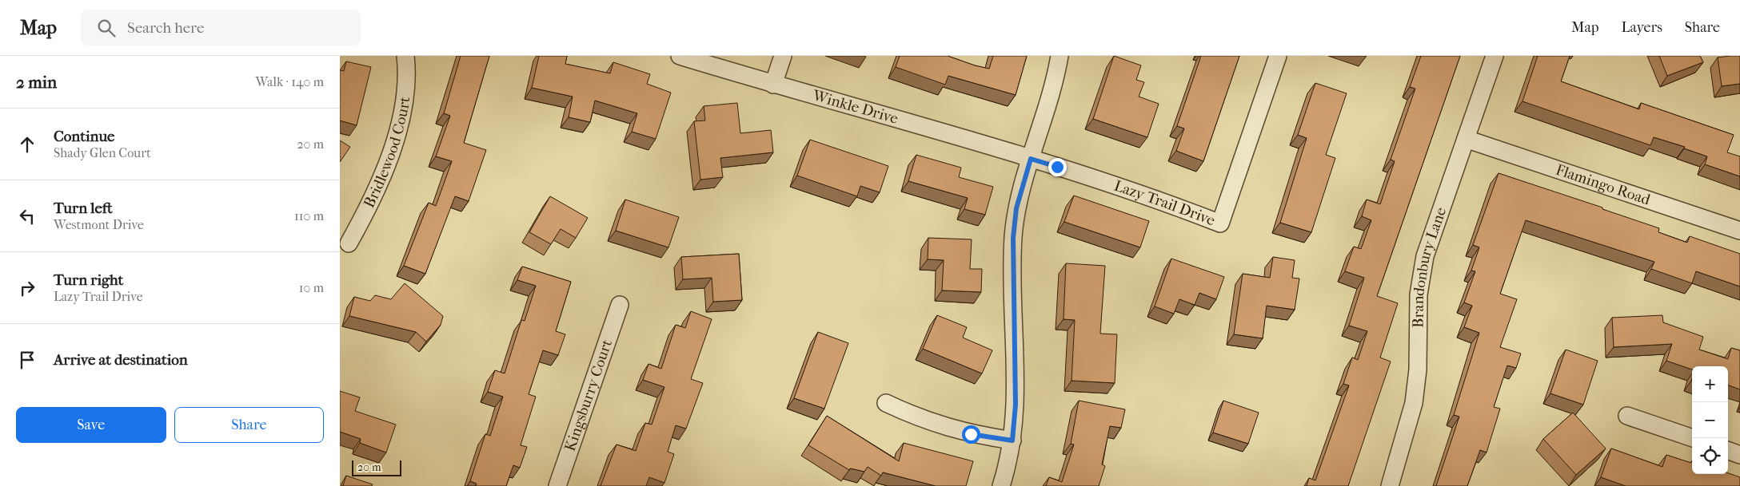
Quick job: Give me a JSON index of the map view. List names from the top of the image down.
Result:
{
  "streets": {
    "street": [
      "Winkle Drive",
      "Bridlewood Court",
      "Flamingo Road",
      "Lazy Trail Drive",
      "Brandonbury Lane",
      "Kingsburry Court"
    ]
  },
  "crossings": [
    ["Winkle Drive", "Lazy Trail Drive"],
    ["Flamingo Road", "Brandonbury Lane"]
  ],
  "scale_bar": "20 m",
  "page": {
    "header": "Map",
    "search": "Search here",
    "nav": ["Map", "Layers", "Share"],
    "heading": ["2 min", "Walk · 140 m"],
    "list": [
      ["Continue", "Shady Glen Court", "20 m"],
      ["Turn left", "Westmont Drive", "110 m"],
      ["Turn right", "Lazy Trail Drive", "10 m"],
      "Arrive at destination"
    ],
    "map_buttons": ["+", "−"],
    "buttons": ["Save", "Share"],
    "scale": "20 m"
  }
}
